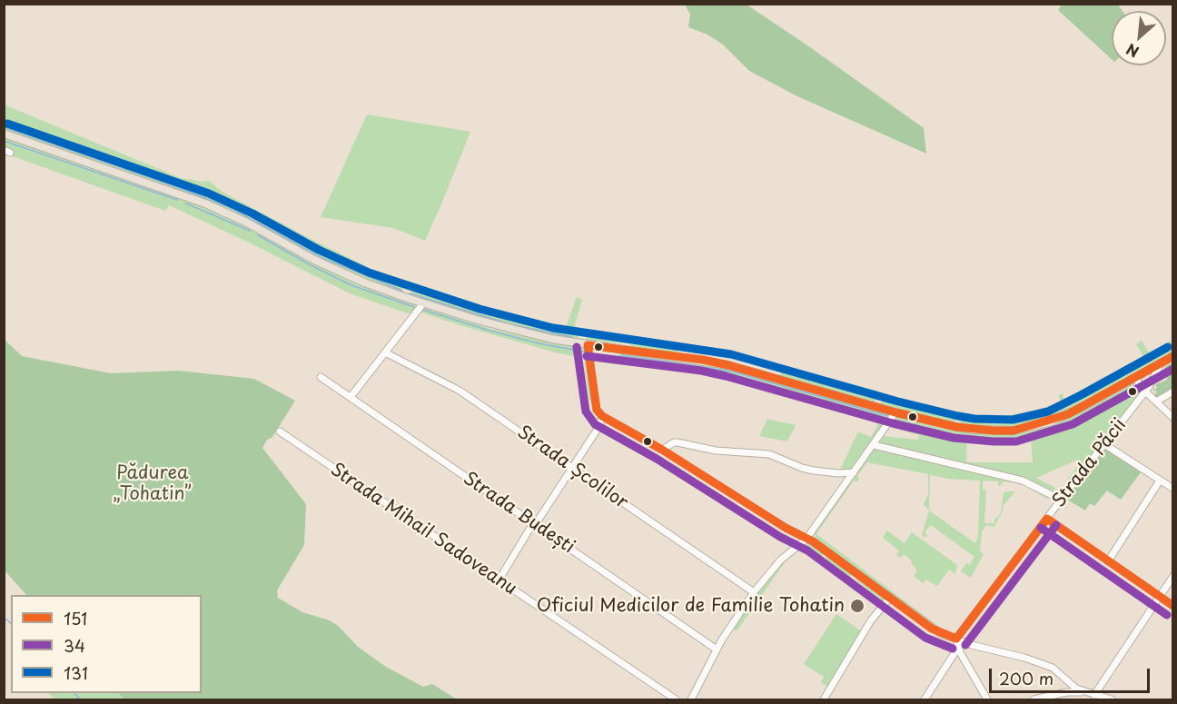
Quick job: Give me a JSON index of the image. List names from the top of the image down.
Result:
{
  "streets": {
    "street": [
      "Strada Păcii",
      "Strada Școlilor",
      "Strada Budești",
      "Strada Mihail Sadoveanu"
    ]
  },
  "parks": ["Pădurea „Tohatin”"],
  "places": ["Oficiul Medicilor de Familie Tohatin"],
  "lines": ["transit line 131", "transit line 151", "transit line 34"],
  "legend": ["151", "34", "131"],
  "scale_bar": "200 m",
  "north": "bottom left"
}
